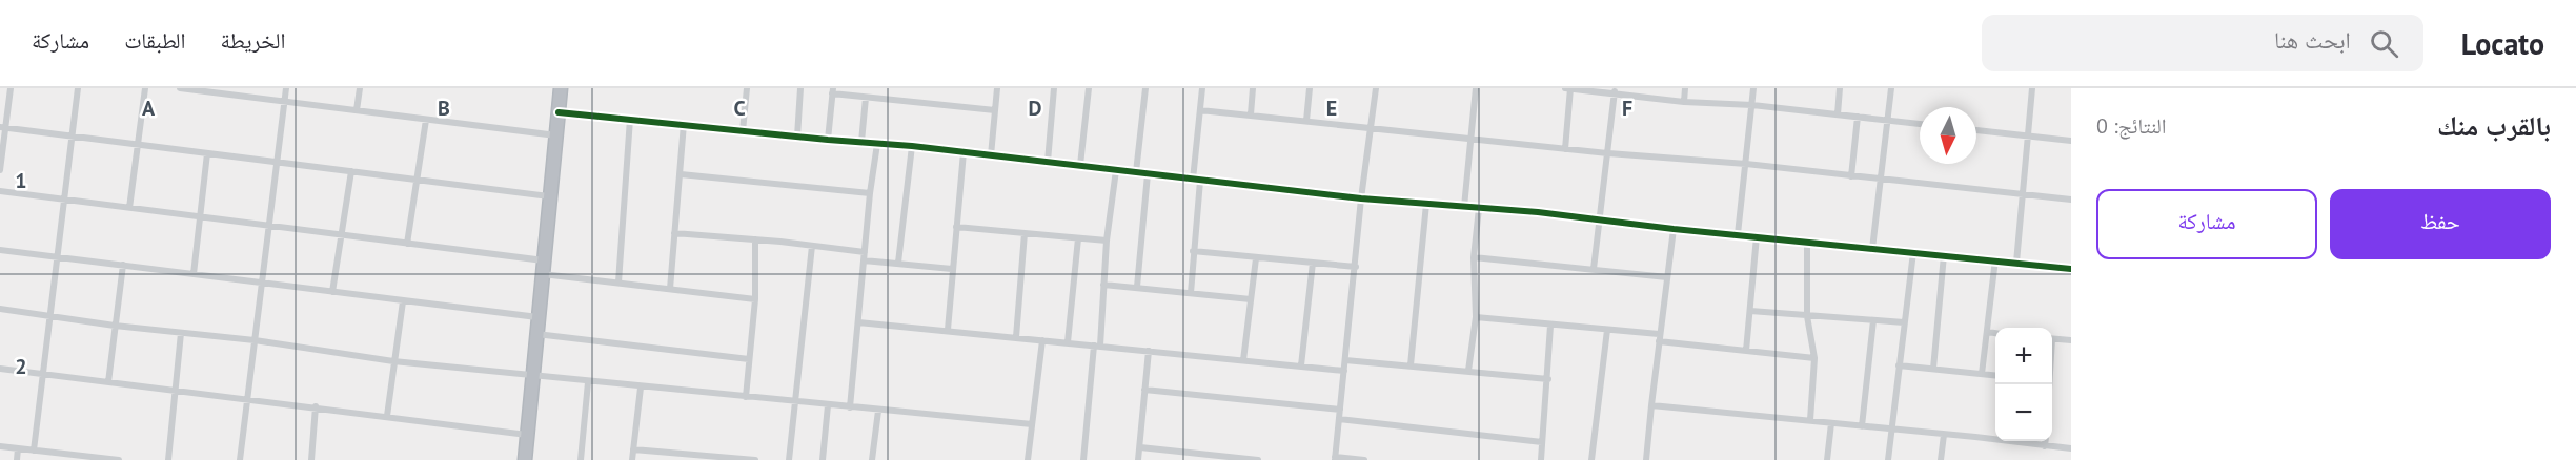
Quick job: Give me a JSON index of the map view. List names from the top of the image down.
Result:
{
  "north": "bottom",
  "page": {
    "header": "Locato",
    "search": "ابحث هنا",
    "nav": ["الخريطة", "الطبقات", "مشاركة"],
    "heading": ["بالقرب منك", "النتائج: 0"],
    "buttons": ["حفظ", "مشاركة"],
    "map_buttons": ["+", "−"]
  },
  "grid": {
    "columns": [
      "A",
      "B",
      "C",
      "D",
      "E",
      "F"
    ],
    "rows": ["1", "2"]
  }
}
